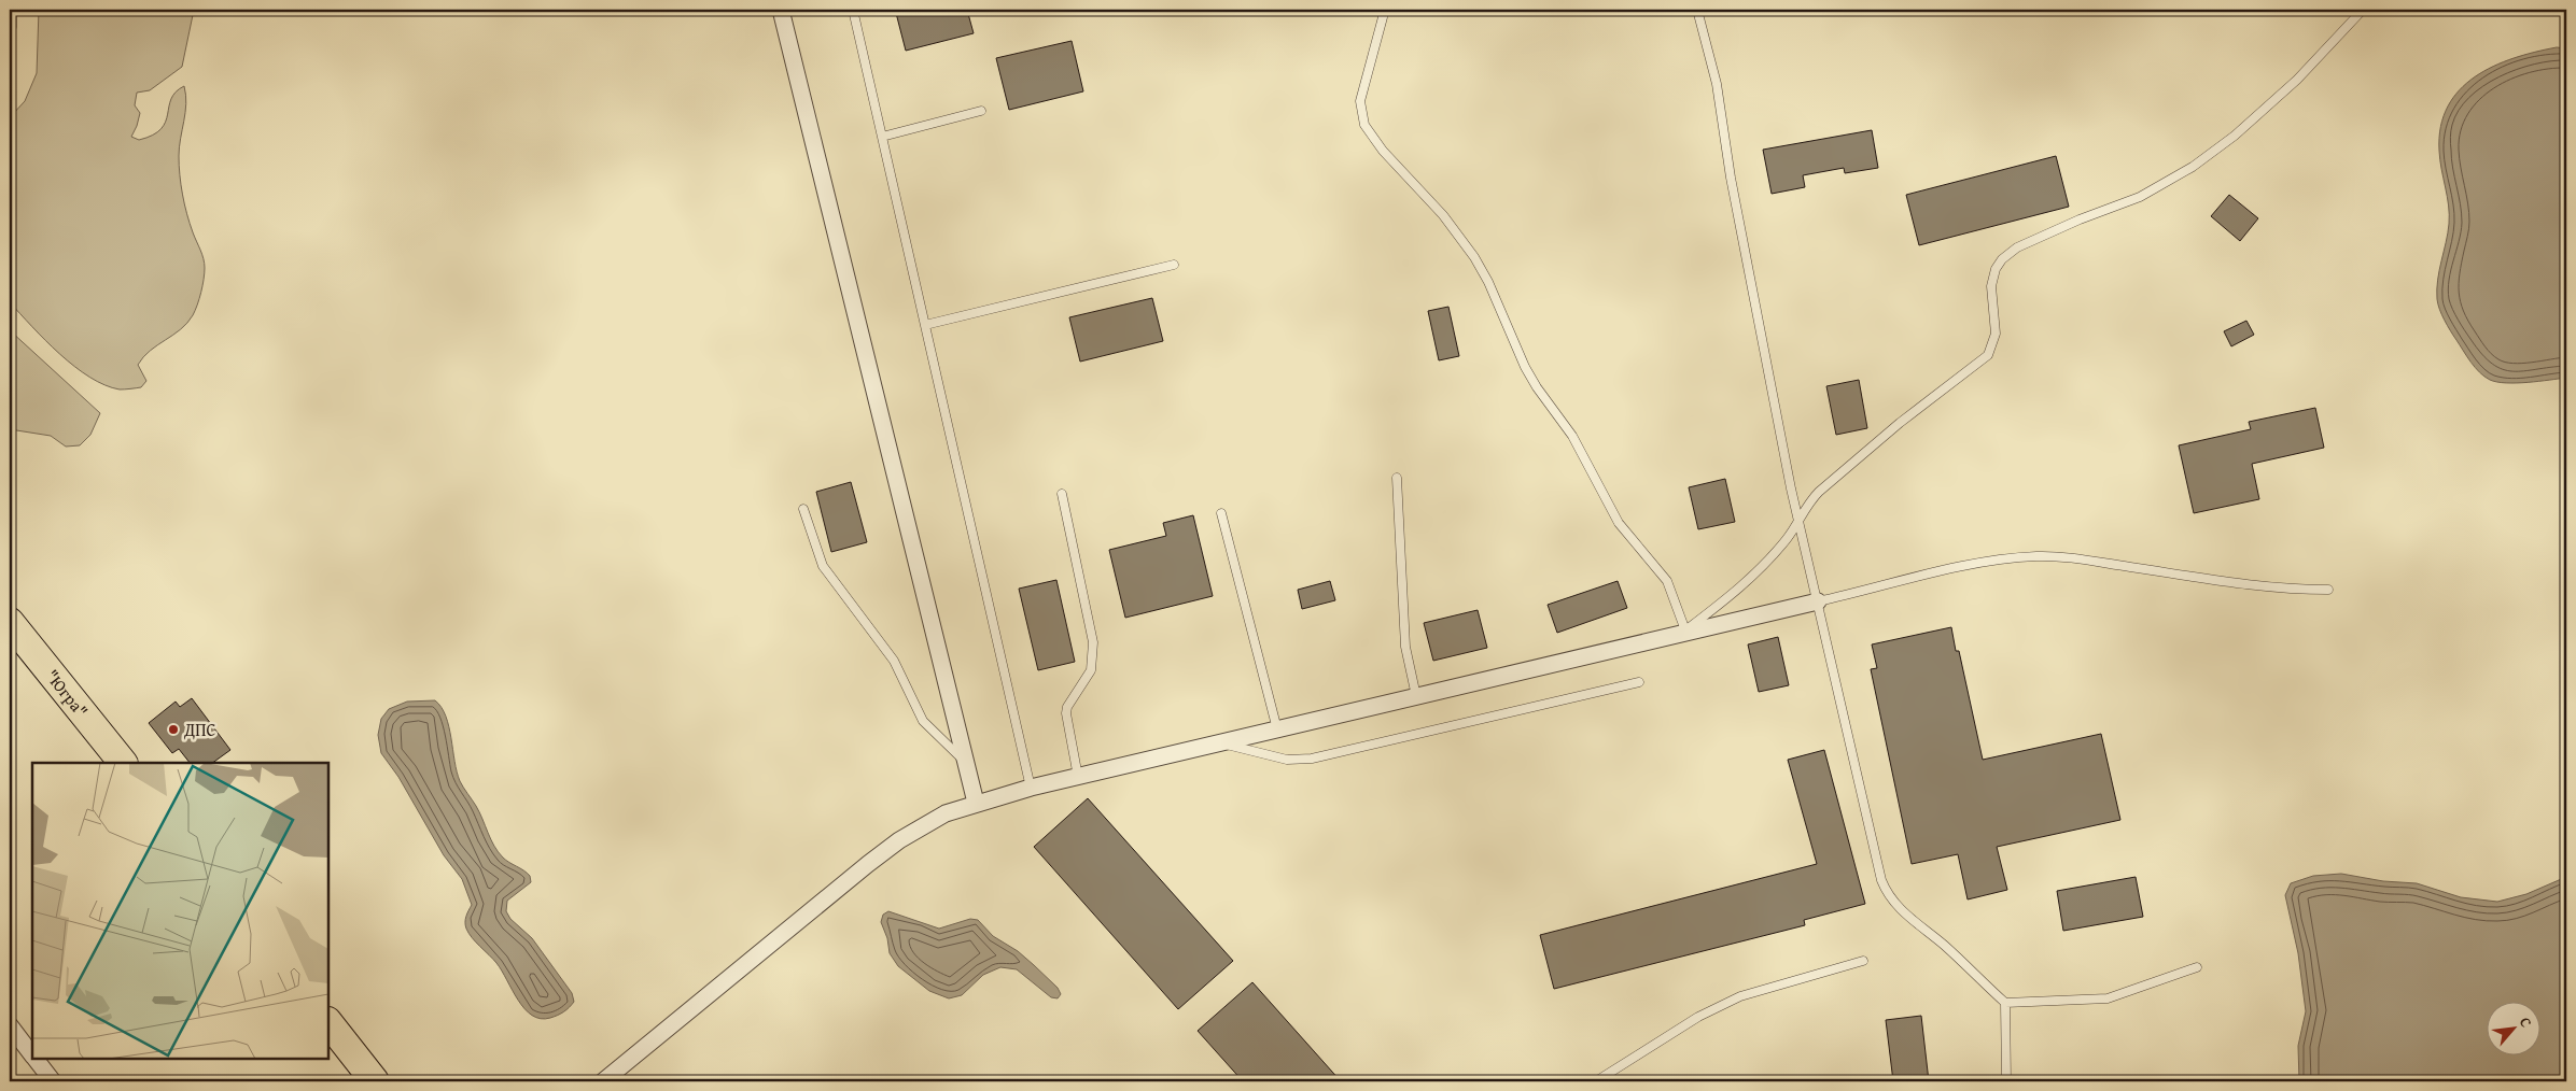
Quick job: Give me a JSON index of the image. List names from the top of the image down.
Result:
{
  "streets": {
    "highway": ["\"Югра\""]
  },
  "places": ["ДПС"],
  "north": "top right"
}
